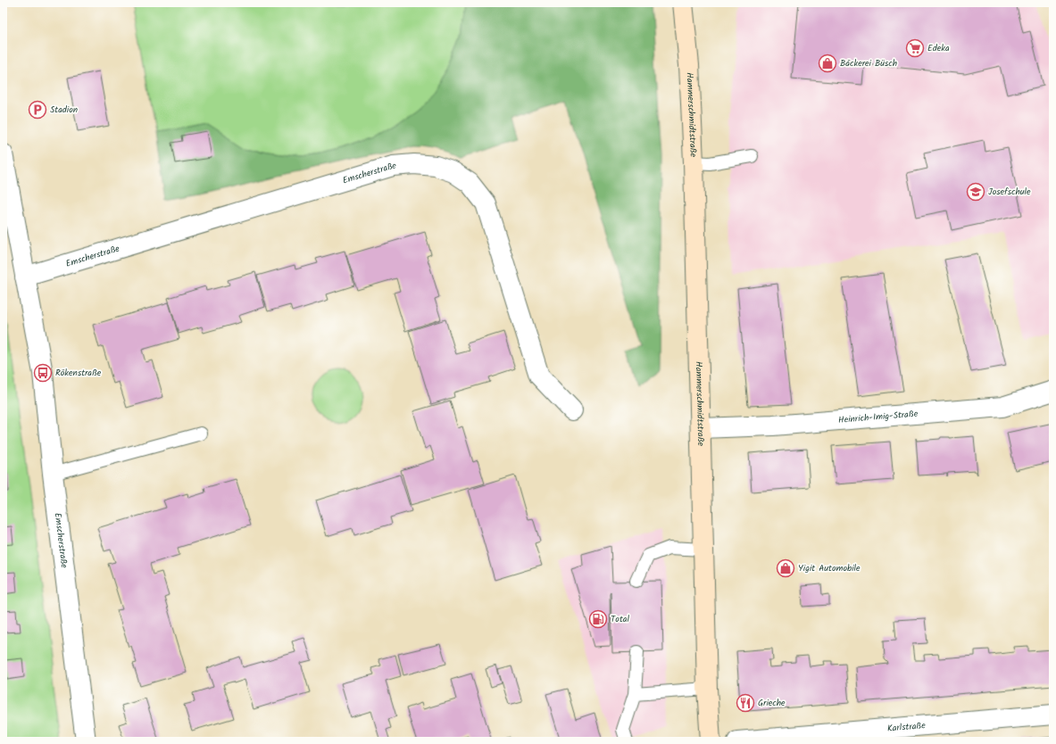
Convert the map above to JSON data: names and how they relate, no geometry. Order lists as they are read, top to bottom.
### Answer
{
  "streets": {
    "main road": ["Hammerschmidtstraße"],
    "street": ["Emscherstraße", "Heinrich-Imig-Straße", "Karlstraße"]
  },
  "crossings": [
    ["Hammerschmidtstraße", "Heinrich-Imig-Straße"]
  ],
  "places": {
    "supermarket": ["Edeka"],
    "shop": ["Bäckerei Büsch", "Yigit Automobile"],
    "parking": ["Stadion"],
    "school or university": ["Josefschule"],
    "bus stop": ["Rökenstraße"],
    "fuel station": ["Total"],
    "restaurant": ["Grieche"]
  }
}
